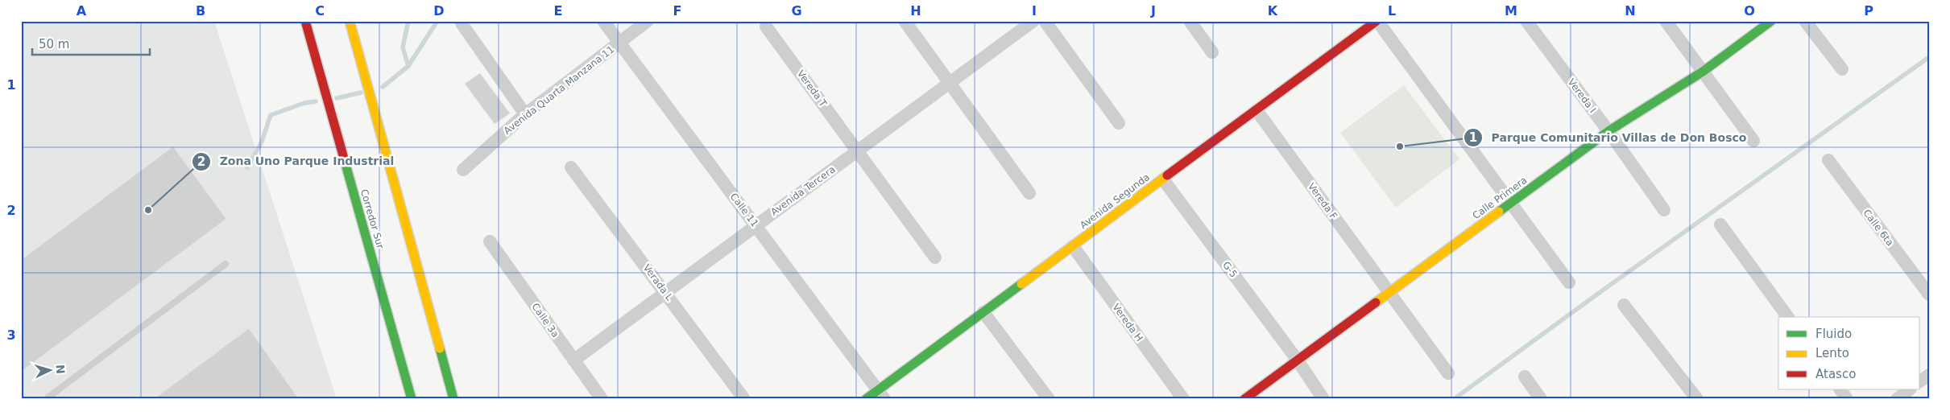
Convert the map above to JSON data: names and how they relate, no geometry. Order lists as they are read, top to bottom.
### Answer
{
  "streets": {
    "main road": ["Calle Primera", "Avenida Segunda", "Corredor Sur"],
    "street": [
      "Vereda T",
      "Avenida Quarta Manzana 11",
      "Vereda I",
      "Avenida Tercera",
      "Vereda F",
      "Calle 11",
      "Calle 6ta",
      "G-5",
      "Verada L",
      "Calle 3a",
      "Vereda H"
    ]
  },
  "crossings": [
    ["Vereda T", "Avenida Tercera"],
    ["Avenida Quarta Manzana 11", "Calle 11"],
    ["Vereda I", "Calle Primera"],
    ["Avenida Tercera", "Calle 11"],
    ["Avenida Tercera", "Verada L"],
    ["Avenida Tercera", "Calle 3a"],
    ["Calle Primera", "Vereda F"],
    ["Calle Primera", "G-5"],
    ["Avenida Segunda", "Vereda F"],
    ["Avenida Segunda", "Calle 11"],
    ["Avenida Segunda", "G-5"],
    ["Avenida Segunda", "Vereda H"]
  ],
  "places": ["Parque Comunitario Villas de Don Bosco", "Zona Uno Parque Industrial"],
  "legend": ["Fluido", "Lento", "Atasco"],
  "scale_bar": "50 m",
  "north": "right",
  "grid": {
    "columns": [
      "A",
      "B",
      "C",
      "D",
      "E",
      "F",
      "G",
      "H",
      "I",
      "J",
      "K",
      "L",
      "M",
      "N",
      "O",
      "P"
    ],
    "rows": ["1", "2", "3"]
  }
}
